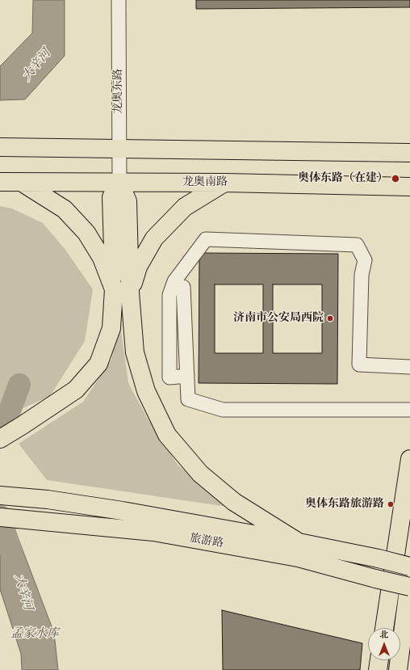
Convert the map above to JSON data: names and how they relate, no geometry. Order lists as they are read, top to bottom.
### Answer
{
  "streets": {
    "main road": ["龙奥南路", "旅游路"],
    "street": ["龙奥东路"]
  },
  "crossings": [
    ["龙奥东路", "龙奥南路"]
  ],
  "water": ["大辛河", "孟家水库"],
  "places": ["奥体东路（在建）", "济南市公安局西院", "奥体东路旅游路"],
  "north": "top"
}
